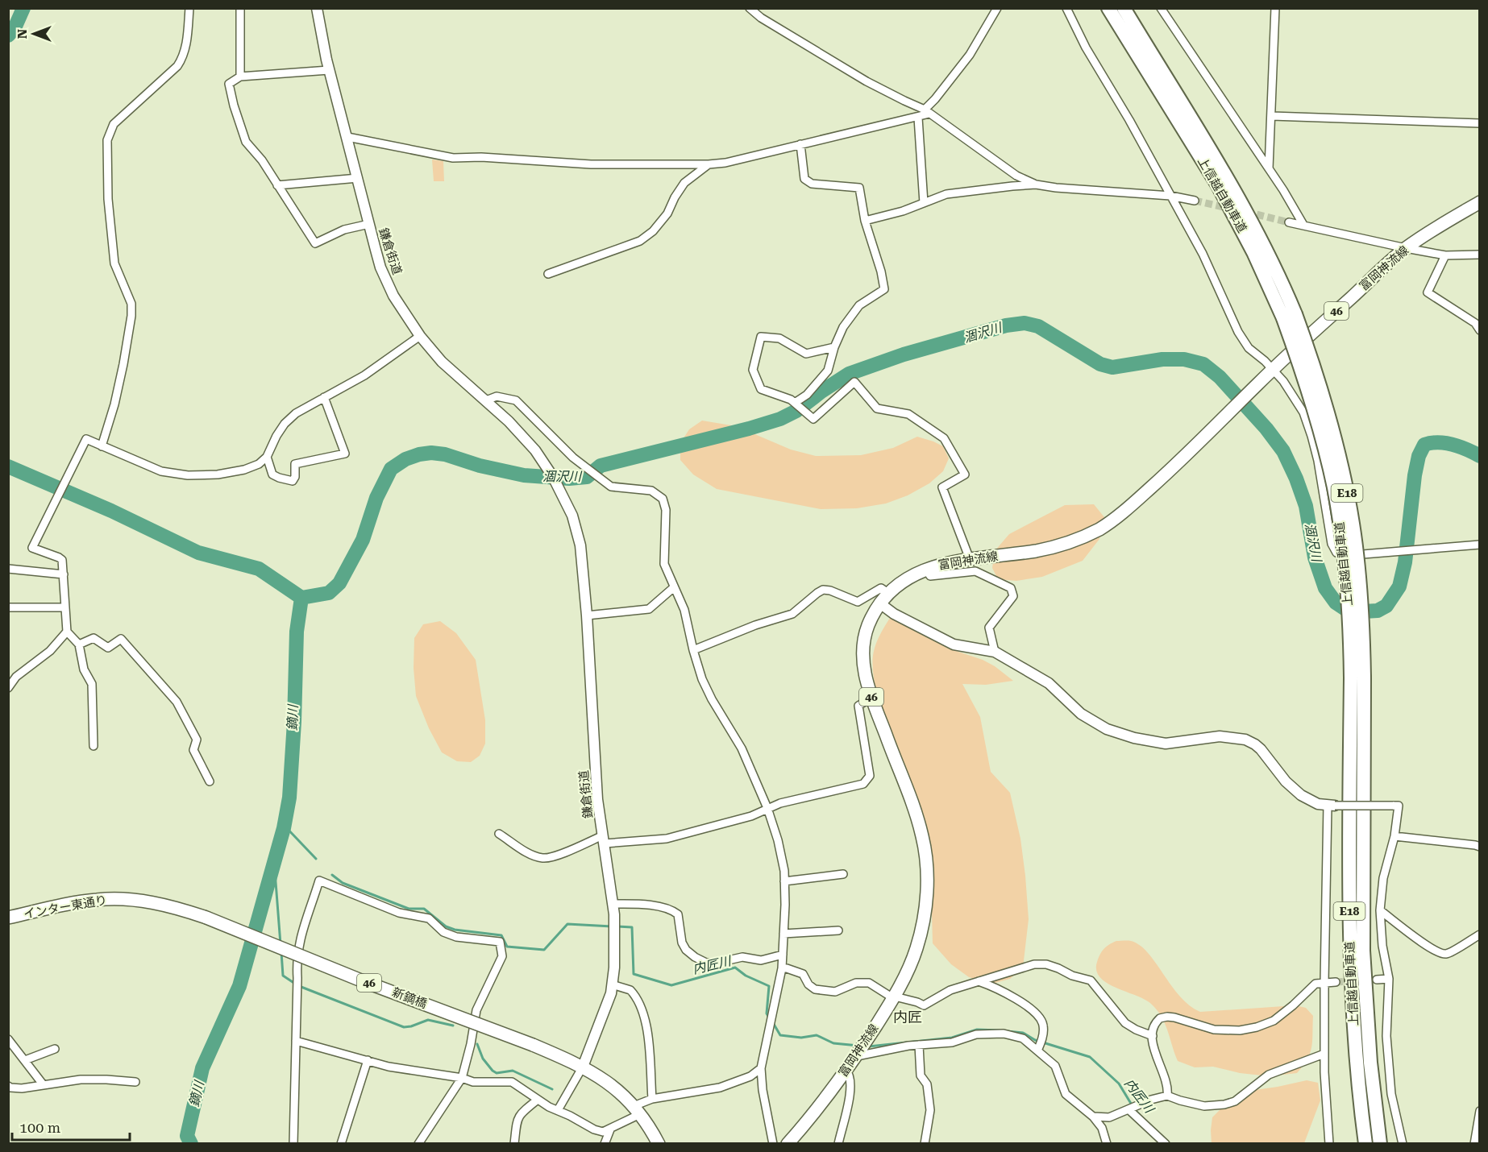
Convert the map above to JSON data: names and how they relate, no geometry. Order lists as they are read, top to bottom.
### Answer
{
  "streets": {
    "highway": ["上信越自動車道", "E18"],
    "main road": [
      "富岡神流線",
      "46",
      "インター東通り",
      "新鏑橋"
    ],
    "street": ["鎌倉街道"]
  },
  "crossings": [
    ["鎌倉街道", "46"],
    ["鎌倉街道", "新鏑橋"],
    ["46", "新鏑橋"],
    ["インター東通り", "新鏑橋"]
  ],
  "districts": ["内匠"],
  "water": ["涸沢川", "鏑川", "内匠川"],
  "scale_bar": "100 m",
  "north": "left"
}
